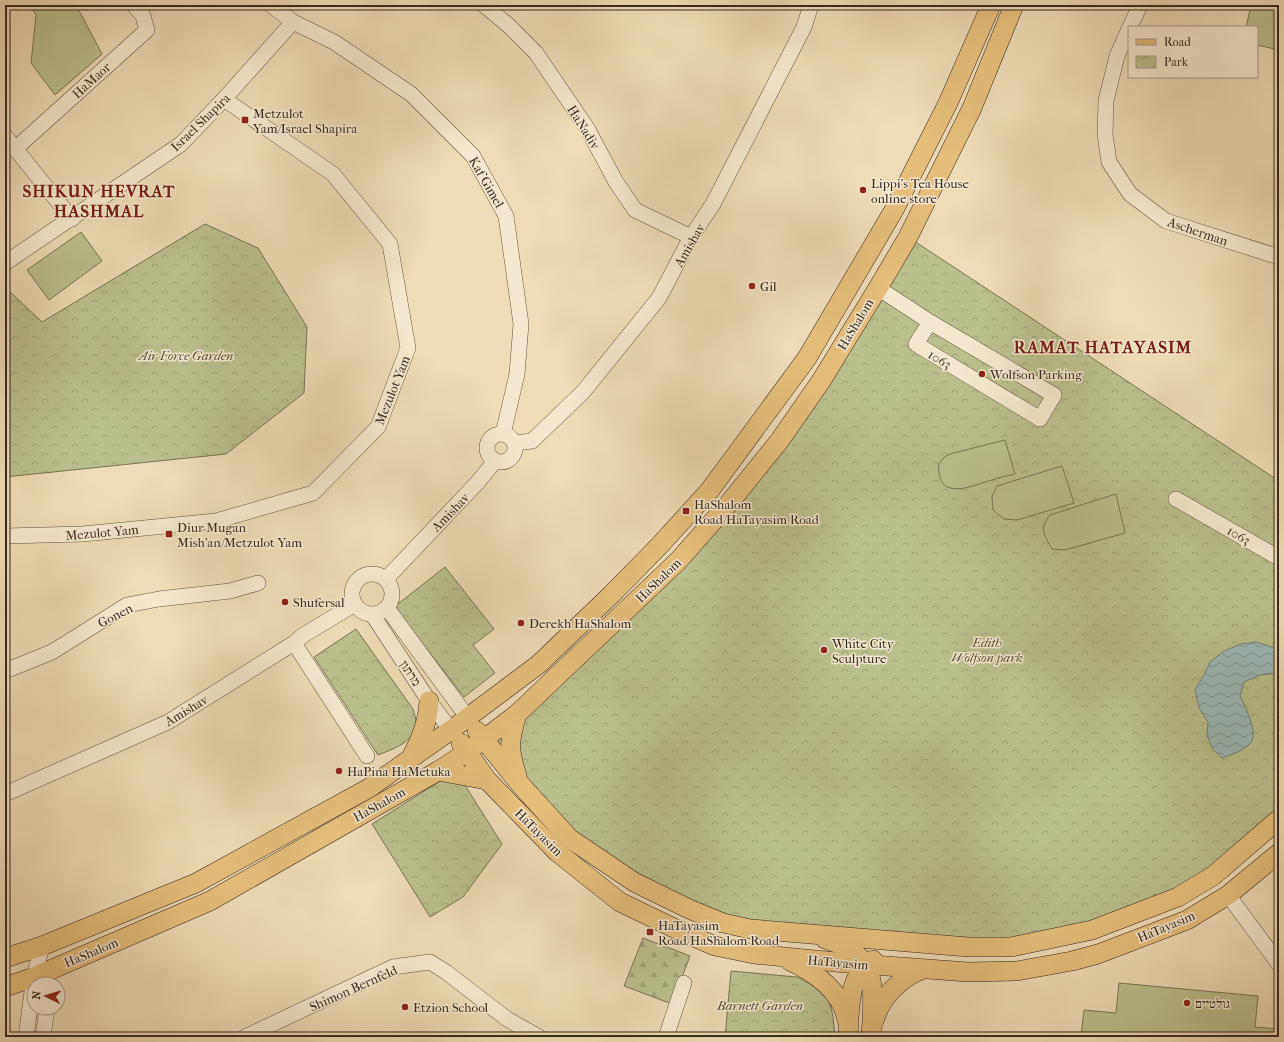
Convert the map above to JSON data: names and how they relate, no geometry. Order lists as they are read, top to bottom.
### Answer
{
  "streets": {
    "main road": ["HaShalom", "HaTayasim"],
    "street": [
      "HaMaor",
      "Israel Shapira",
      "HaNadiv",
      "Kaf Gimel",
      "Ascherman",
      "Amishav",
      "1063",
      "Mezulot Yam",
      "Gonen",
      "מרתון",
      "Shimon Bernfeld"
    ]
  },
  "crossings": [
    ["Israel Shapira", "Kaf Gimel"],
    ["Israel Shapira", "Mezulot Yam"],
    ["HaNadiv", "Amishav"],
    ["Kaf Gimel", "Amishav"],
    ["Amishav", "מרתון"],
    ["HaShalom", "מרתון"],
    ["HaShalom", "HaTayasim"],
    ["מרתון", "HaTayasim"]
  ],
  "districts": ["SHIKUN HEVRAT HASHMAL", "RAMAT HATAYASIM"],
  "parks": ["Air Force Garden", "Edith Wolfson park", "Barnett Garden"],
  "places": {
    "transit": [
      "Metzulot Yam/Israel Shapira",
      "HaShalom Road/HaTayasim Road",
      "Diur Mugan Mish'an/Metzulot Yam",
      "HaTayasim Road/HaShalom Road"
    ],
    "other": [
      "Lippi’s Tea House online store",
      "Gil",
      "Wolfson Parking",
      "Shufersal",
      "Derekh HaShalom",
      "White City Sculpture",
      "HaPina HaMetuka",
      "גולטיים",
      "Etzion School"
    ]
  },
  "legend": ["Road", "Park"],
  "north": "left"
}
